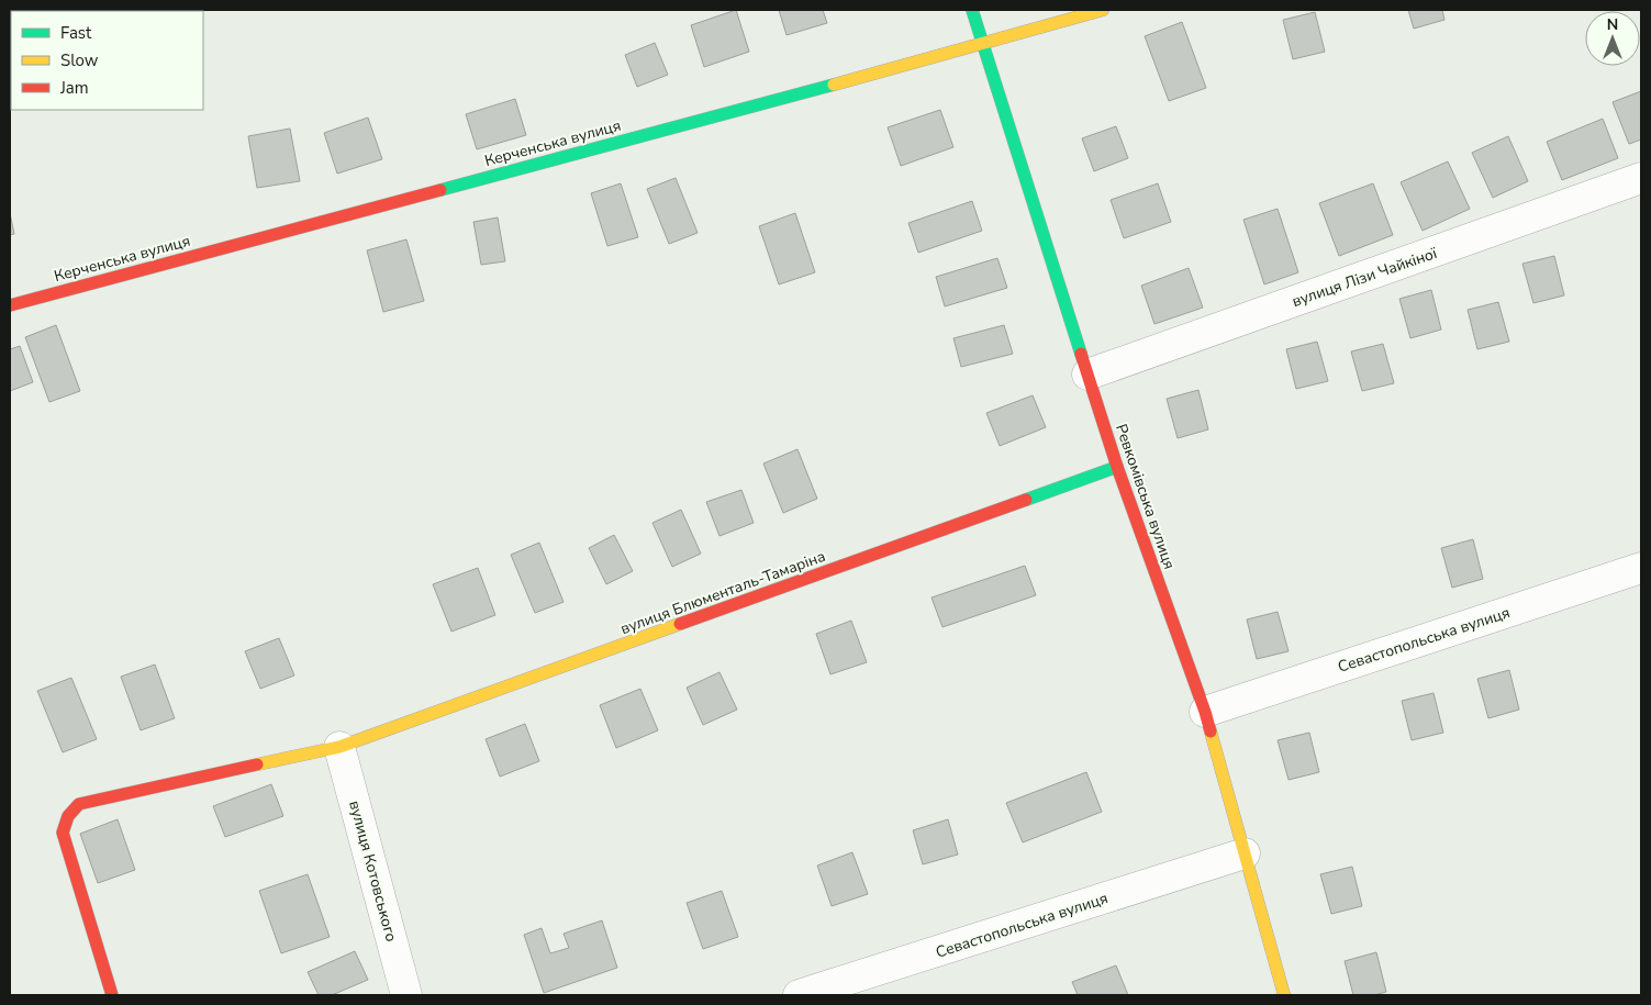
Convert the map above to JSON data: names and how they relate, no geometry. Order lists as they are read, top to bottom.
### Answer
{
  "streets": {
    "street": [
      "Керченська вулиця",
      "вулиця Лізи Чайкіної",
      "Ревкомівська вулиця",
      "вулиця Блюменталь-Тамаріна",
      "Севастопольська вулиця",
      "вулиця Котовського"
    ]
  },
  "crossings": [
    ["Керченська вулиця", "Ревкомівська вулиця"],
    ["вулиця Лізи Чайкіної", "Ревкомівська вулиця"],
    ["Ревкомівська вулиця", "вулиця Блюменталь-Тамаріна"],
    ["Ревкомівська вулиця", "Севастопольська вулиця"],
    ["вулиця Блюменталь-Тамаріна", "вулиця Котовського"]
  ],
  "legend": ["Fast", "Slow", "Jam"],
  "north": "top"
}
